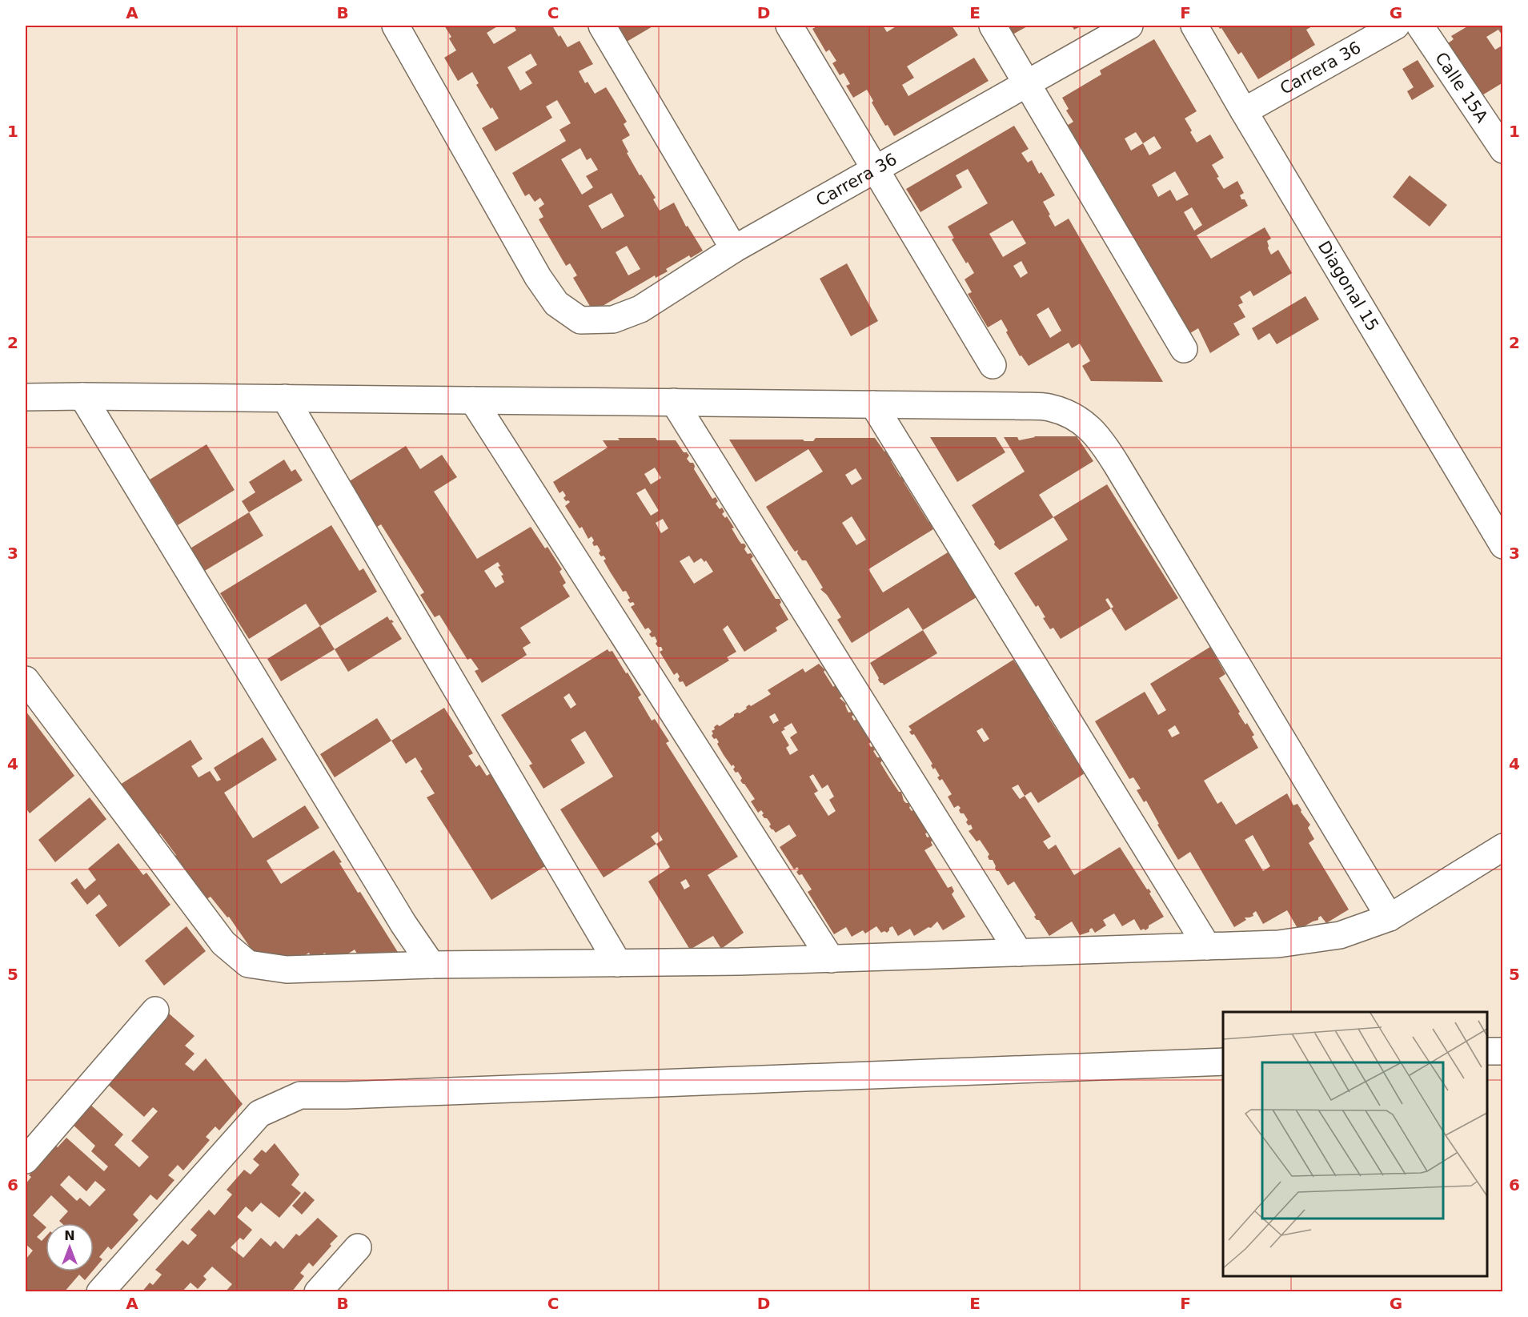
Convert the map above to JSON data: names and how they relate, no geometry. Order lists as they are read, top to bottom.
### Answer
{
  "streets": {
    "street": ["Carrera 36", "Calle 15A", "Diagonal 15"]
  },
  "crossings": [
    ["Carrera 36", "Diagonal 15"]
  ],
  "north": "top",
  "grid": {
    "columns": [
      "A",
      "B",
      "C",
      "D",
      "E",
      "F",
      "G"
    ],
    "rows": [
      "1",
      "2",
      "3",
      "4",
      "5",
      "6"
    ]
  }
}
